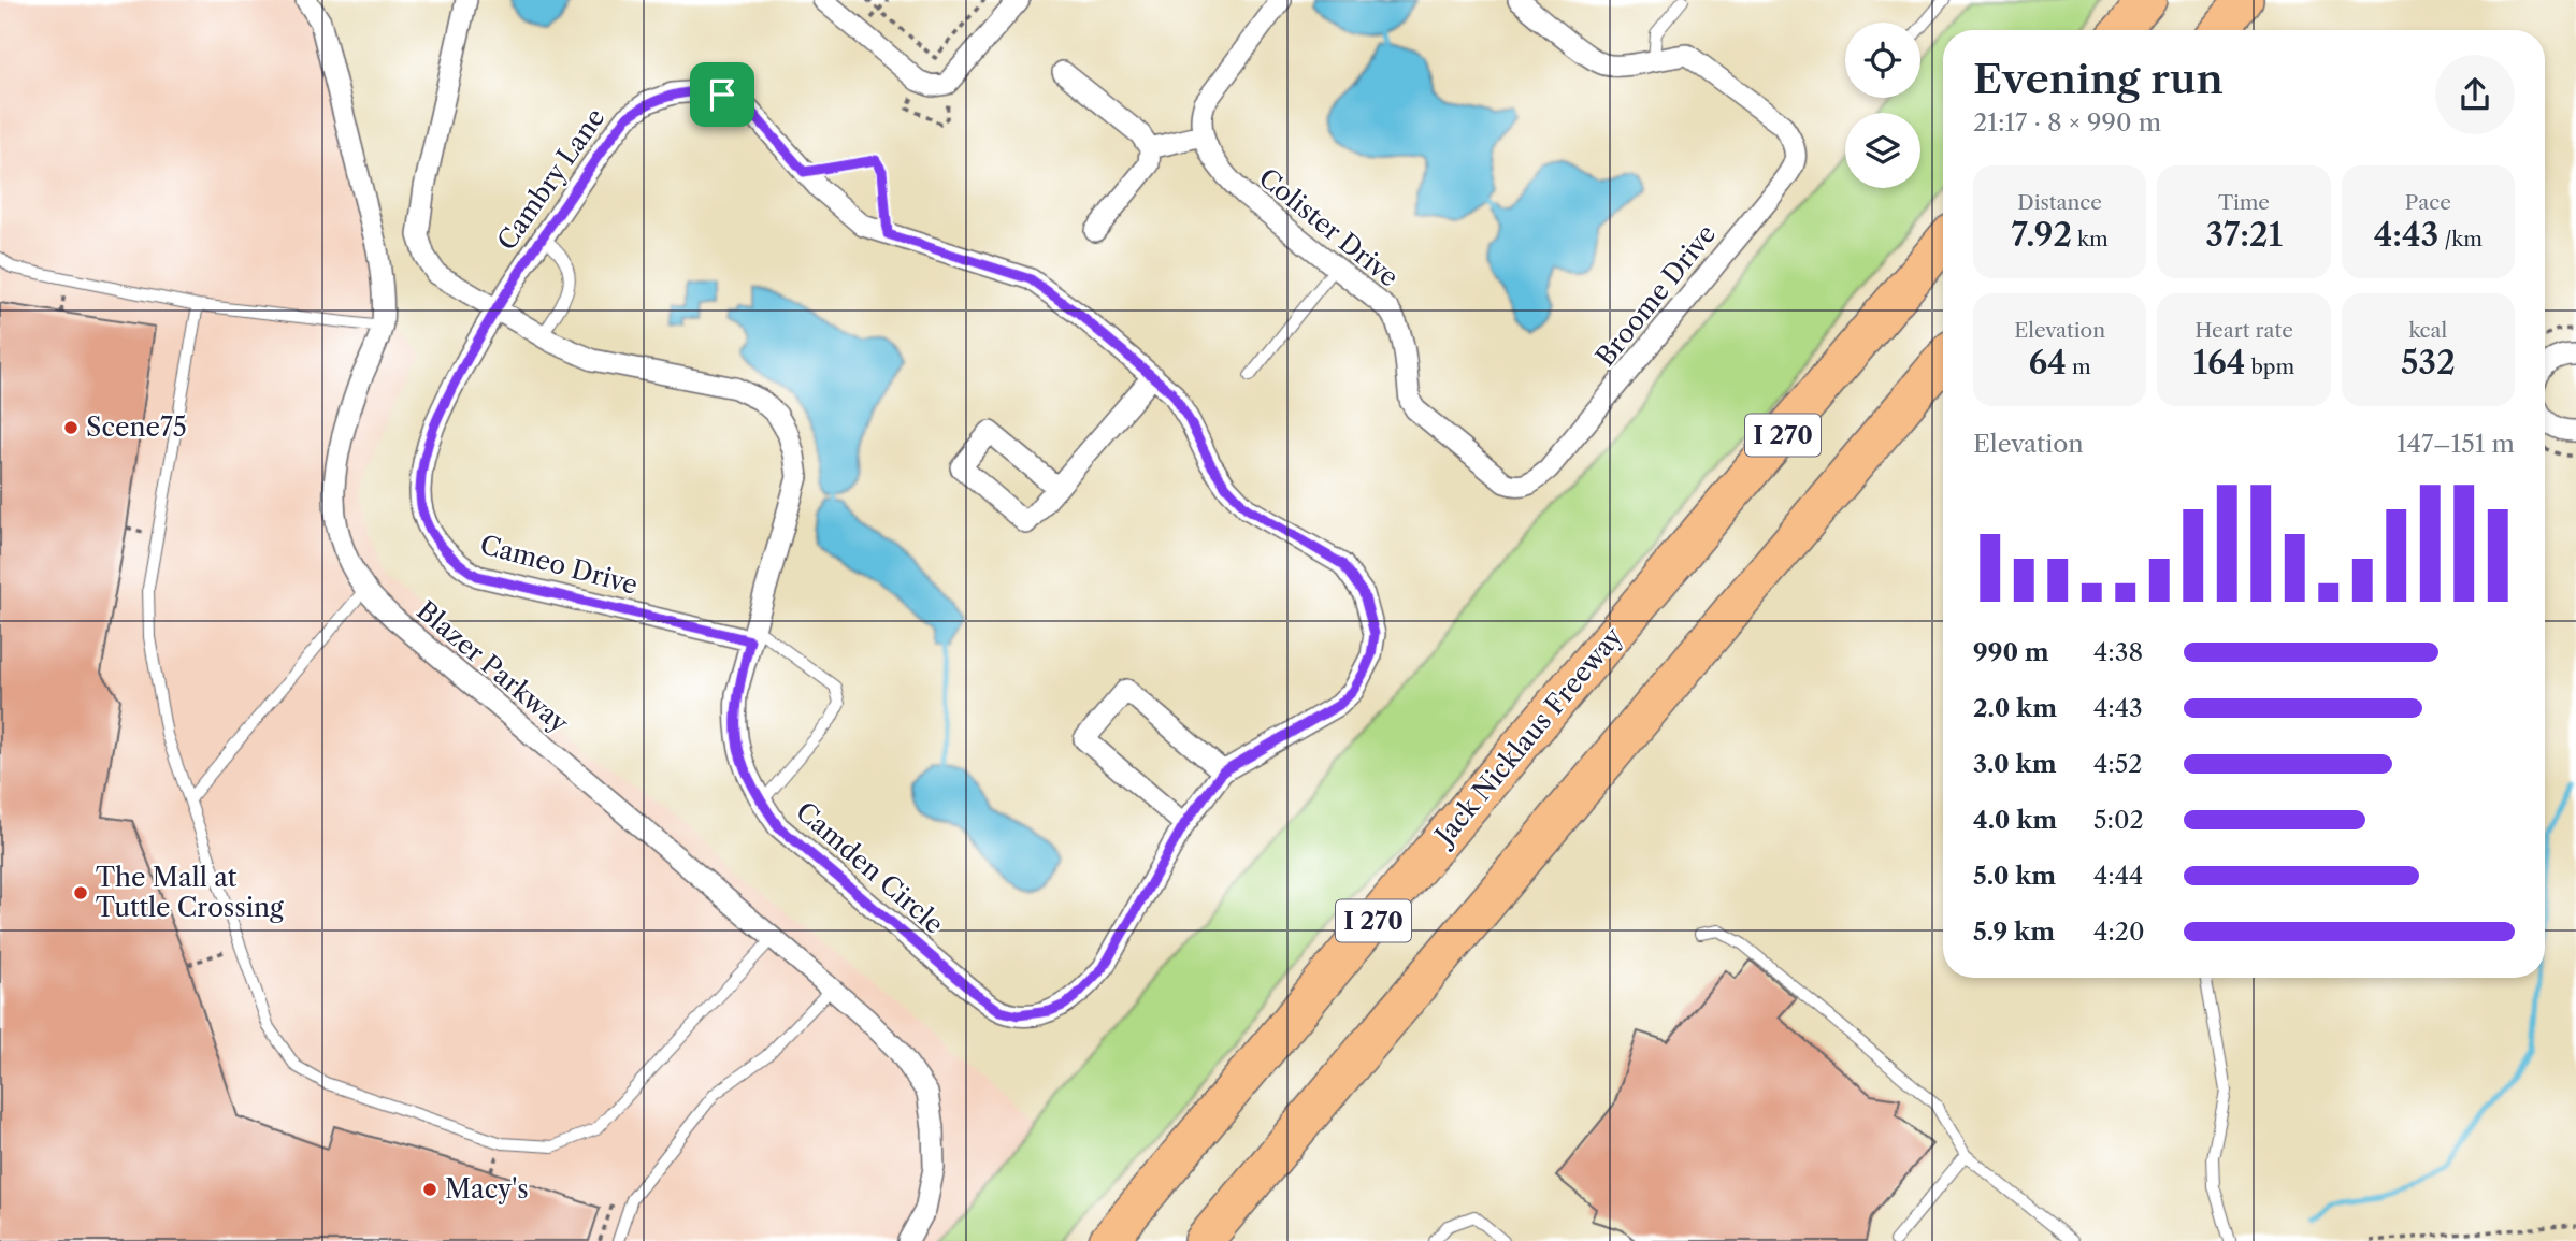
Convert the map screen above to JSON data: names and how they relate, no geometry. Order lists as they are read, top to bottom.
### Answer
{
  "streets": {
    "highway": ["I 270", "Jack Nicklaus Freeway"],
    "street": [
      "Cambry Lane",
      "Colister Drive",
      "Broome Drive",
      "Cameo Drive",
      "Blazer Parkway",
      "Camden Circle"
    ]
  },
  "crossings": [
    ["Cambry Lane", "Cameo Drive"],
    ["Cambry Lane", "Camden Circle"],
    ["Colister Drive", "Broome Drive"],
    ["Cameo Drive", "Camden Circle"]
  ],
  "places": ["Scene75", "The Mall at Tuttle Crossing", "Macy's"],
  "page": {
    "heading": ["Evening run", "21:17 · 8 × 990 m"],
    "stats": [
      ["Distance", "7.92 km"],
      ["Time", "37:21"],
      ["Pace", "4:43 /km"],
      ["Elevation", "64 m"],
      ["Heart rate", "164 bpm"],
      ["kcal", "532"]
    ],
    "chart": ["Elevation", "147–151 m"],
    "list": [
      {
        "name": "990 m",
        "note": "4:38"
      },
      {
        "name": "2.0 km",
        "note": "4:43"
      },
      {
        "name": "3.0 km",
        "note": "4:52"
      },
      {
        "name": "4.0 km",
        "note": "5:02"
      },
      {
        "name": "5.0 km",
        "note": "4:44"
      },
      {
        "name": "5.9 km",
        "note": "4:20"
      }
    ]
  }
}
